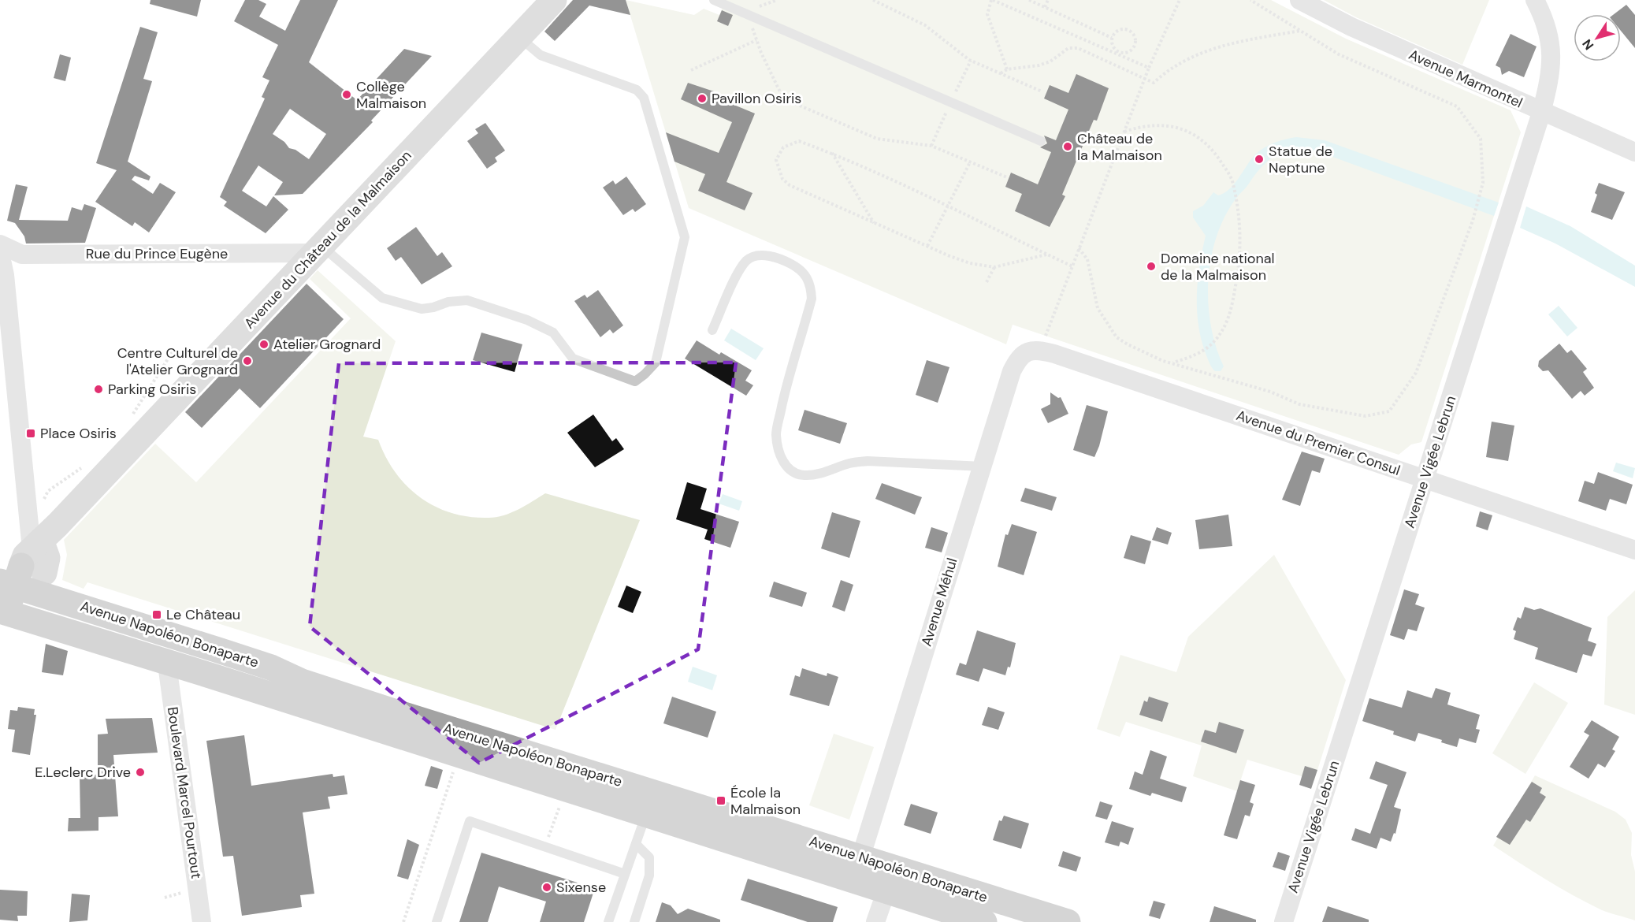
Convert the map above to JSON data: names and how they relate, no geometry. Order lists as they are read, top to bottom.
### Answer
{
  "streets": {
    "main road": ["Avenue Napoléon Bonaparte"],
    "street": [
      "Avenue Marmontel",
      "Avenue du Château de la Malmaison",
      "Rue du Prince Eugène",
      "Avenue du Premier Consul",
      "Avenue Vigée Lebrun",
      "Avenue Méhul",
      "Boulevard Marcel Pourtout"
    ]
  },
  "crossings": [
    ["Avenue Marmontel", "Avenue Vigée Lebrun"],
    ["Avenue du Château de la Malmaison", "Rue du Prince Eugène"],
    ["Avenue du Château de la Malmaison", "Avenue Napoléon Bonaparte"],
    ["Avenue du Premier Consul", "Avenue Vigée Lebrun"],
    ["Avenue du Premier Consul", "Avenue Méhul"],
    ["Avenue Méhul", "Avenue Napoléon Bonaparte"],
    ["Avenue Napoléon Bonaparte", "Boulevard Marcel Pourtout"]
  ],
  "places": {
    "other": [
      "Collège Malmaison",
      "Pavillon Osiris",
      "Château de la Malmaison",
      "Statue de Neptune",
      "Domaine national de la Malmaison",
      "Atelier Grognard",
      "Centre Culturel de l'Atelier Grognard",
      "Parking Osiris",
      "E.Leclerc Drive",
      "Sixense"
    ],
    "transit": ["Place Osiris", "Le Château", "École la Malmaison"]
  },
  "north": "bottom left"
}
